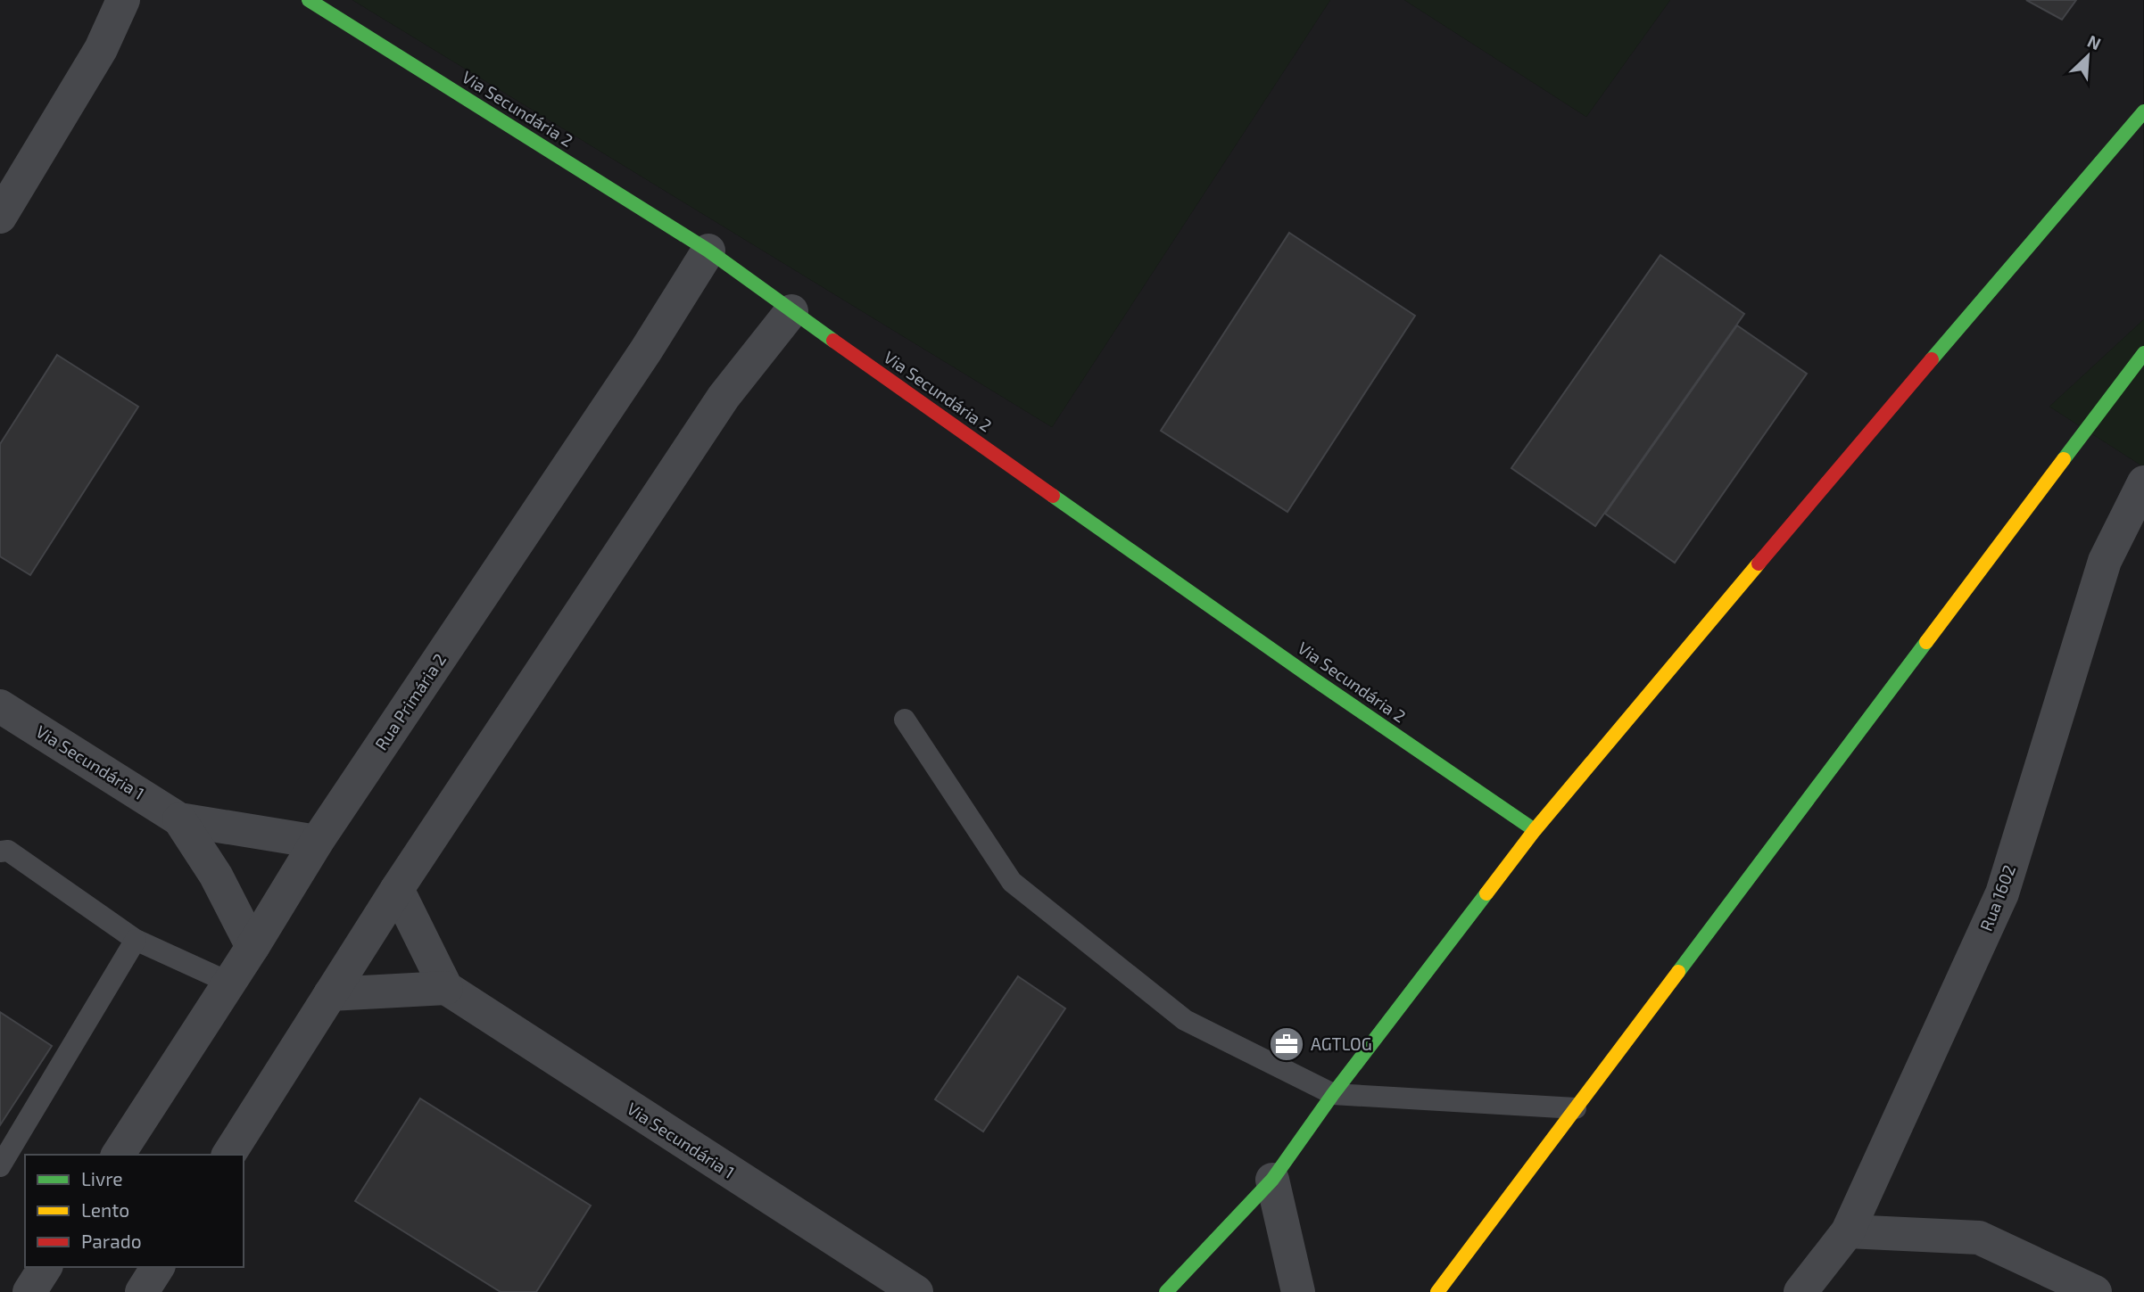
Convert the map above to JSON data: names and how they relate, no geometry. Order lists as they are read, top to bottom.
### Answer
{
  "streets": {
    "main road": ["Via Secundária 2"],
    "street": ["Rua Primária 2", "Via Secundária 1", "Rua 1602"]
  },
  "crossings": [
    ["Via Secundária 2", "Rua Primária 2"]
  ],
  "places": {
    "office": ["AGTLOG"]
  },
  "legend": ["Livre", "Lento", "Parado"],
  "north": "top right"
}
